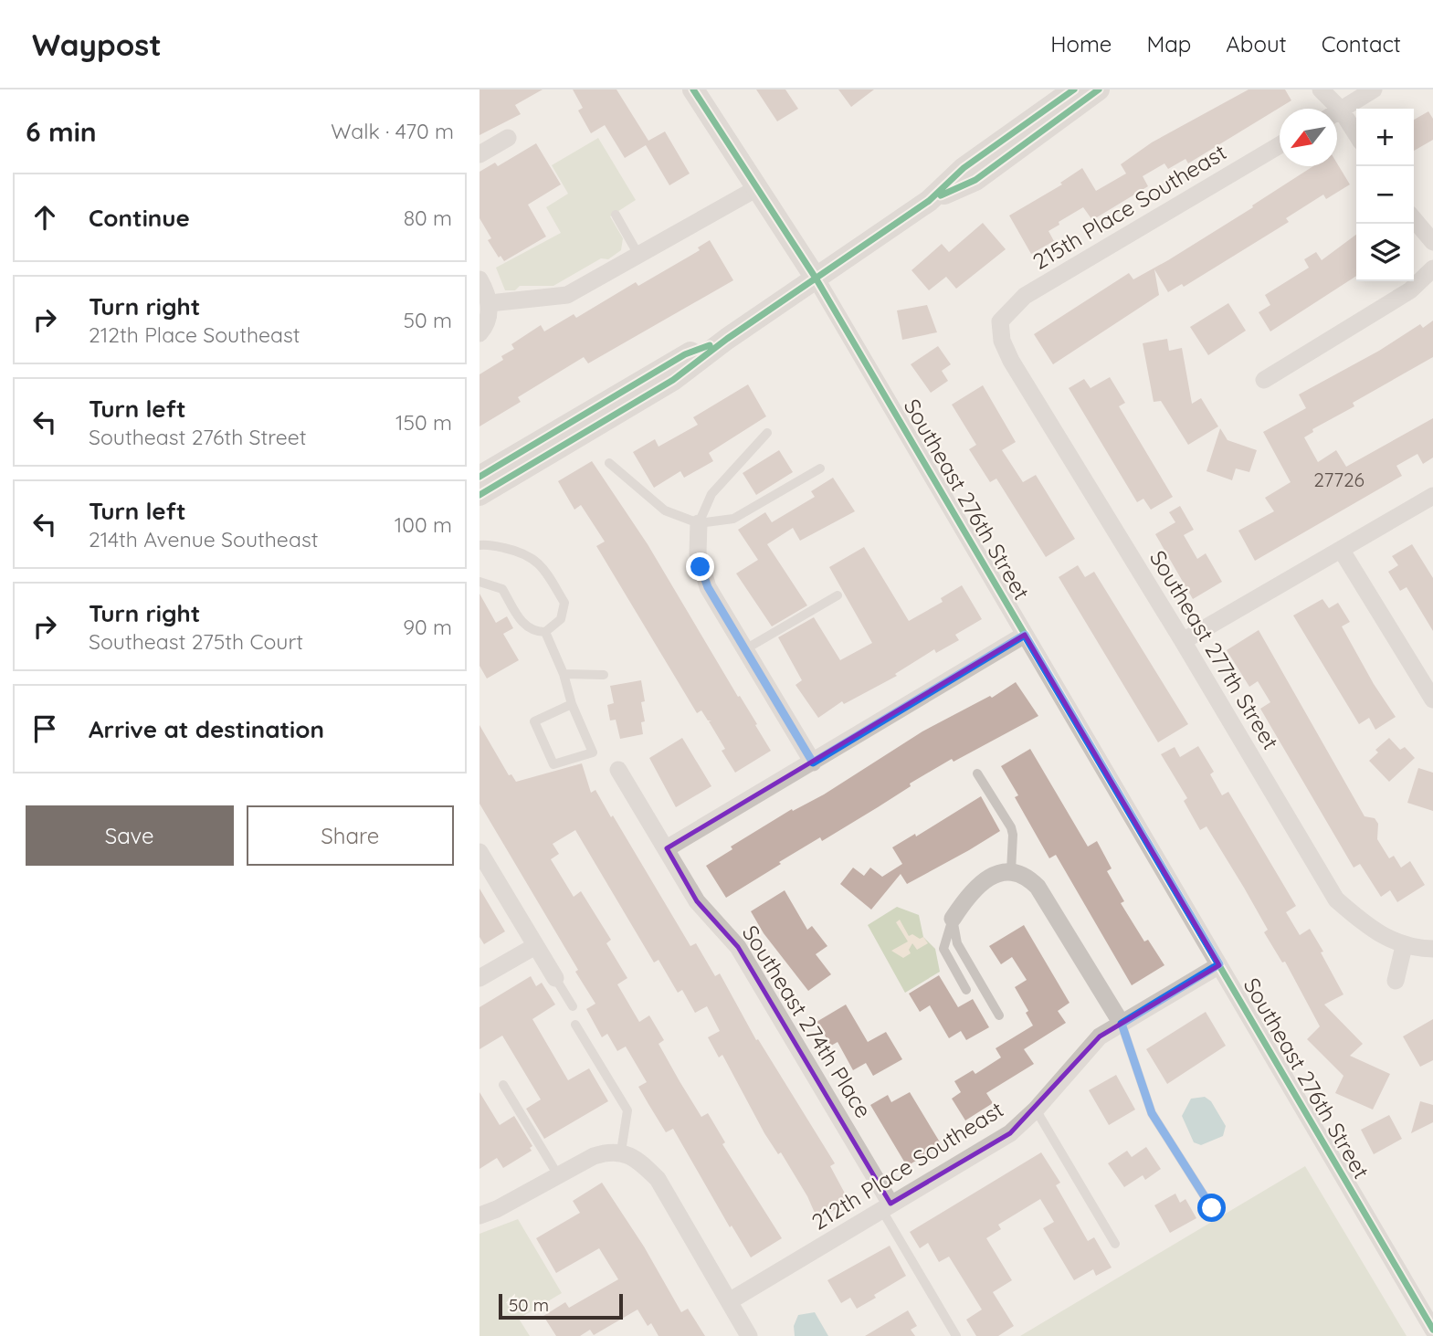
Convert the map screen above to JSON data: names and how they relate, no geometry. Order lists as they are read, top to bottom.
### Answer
{
  "streets": {
    "street": [
      "215th Place Southeast",
      "Southeast 276th Street",
      "Southeast 277th Street",
      "Southeast 274th Place",
      "212th Place Southeast"
    ]
  },
  "crossings": [
    ["215th Place Southeast", "Southeast 277th Street"],
    ["Southeast 276th Street", "212th Place Southeast"],
    ["Southeast 274th Place", "212th Place Southeast"]
  ],
  "house_numbers": ["27726"],
  "scale_bar": "50 m",
  "north": "bottom left",
  "page": {
    "header": "Waypost",
    "nav": [
      "Home",
      "Map",
      "About",
      "Contact"
    ],
    "heading": ["6 min", "Walk · 470 m"],
    "map_buttons": ["+", "−"],
    "list": [
      ["Continue", "80 m"],
      ["Turn right", "212th Place Southeast", "50 m"],
      ["Turn left", "Southeast 276th Street", "150 m"],
      ["Turn left", "214th Avenue Southeast", "100 m"],
      ["Turn right", "Southeast 275th Court", "90 m"],
      "Arrive at destination"
    ],
    "buttons": ["Save", "Share"],
    "scale": "50 m"
  }
}
